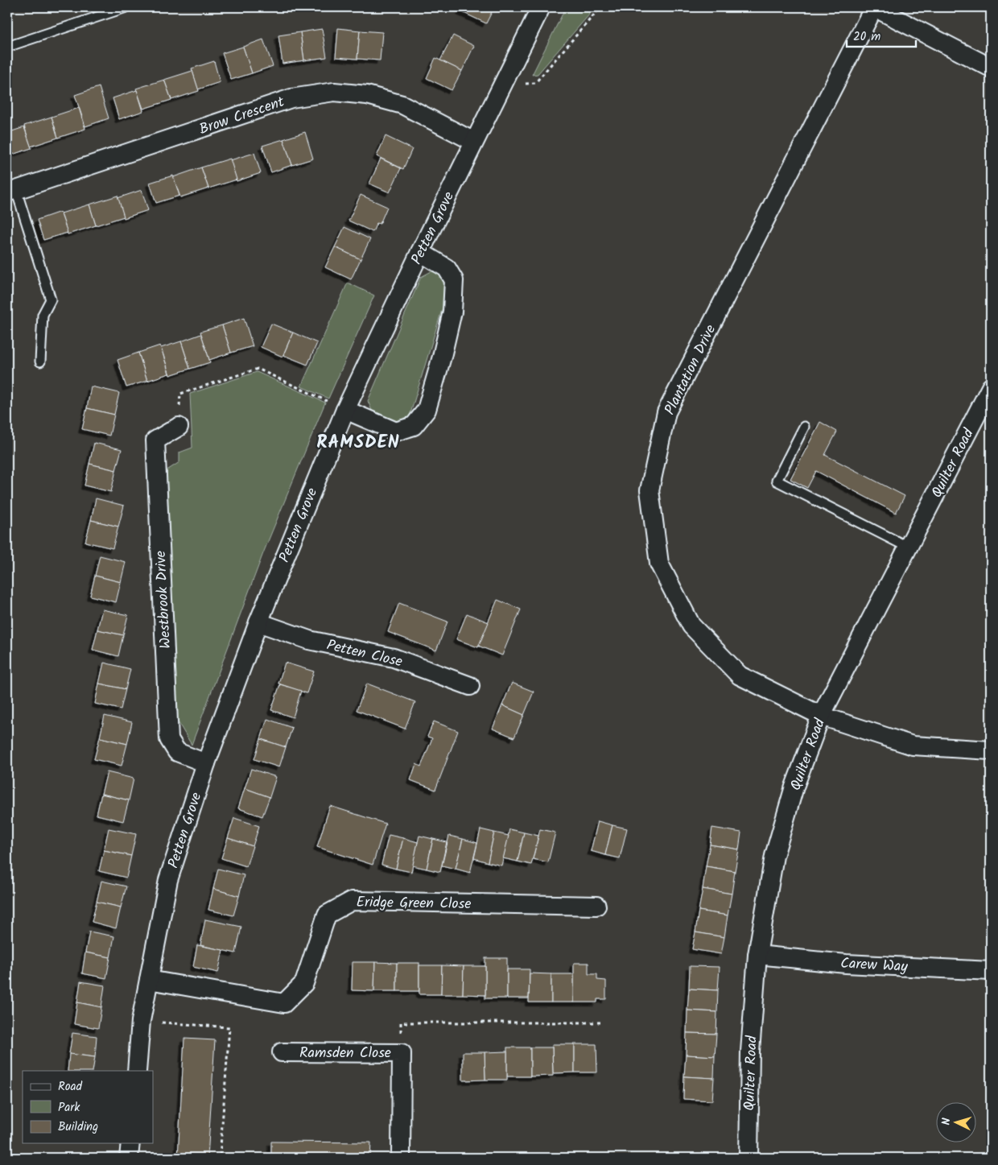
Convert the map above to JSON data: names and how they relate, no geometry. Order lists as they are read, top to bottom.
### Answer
{
  "streets": {
    "street": [
      "Brow Crescent",
      "Petten Grove",
      "Plantation Drive",
      "Quilter Road",
      "Westbrook Drive",
      "Petten Close",
      "Eridge Green Close",
      "Carew Way",
      "Ramsden Close"
    ]
  },
  "crossings": [
    ["Brow Crescent", "Petten Grove"],
    ["Petten Grove", "Westbrook Drive"],
    ["Petten Grove", "Petten Close"],
    ["Petten Grove", "Eridge Green Close"],
    ["Plantation Drive", "Quilter Road"],
    ["Quilter Road", "Carew Way"]
  ],
  "districts": ["RAMSDEN"],
  "legend": ["Road", "Park", "Building"],
  "scale_bar": "20 m",
  "north": "left"
}
